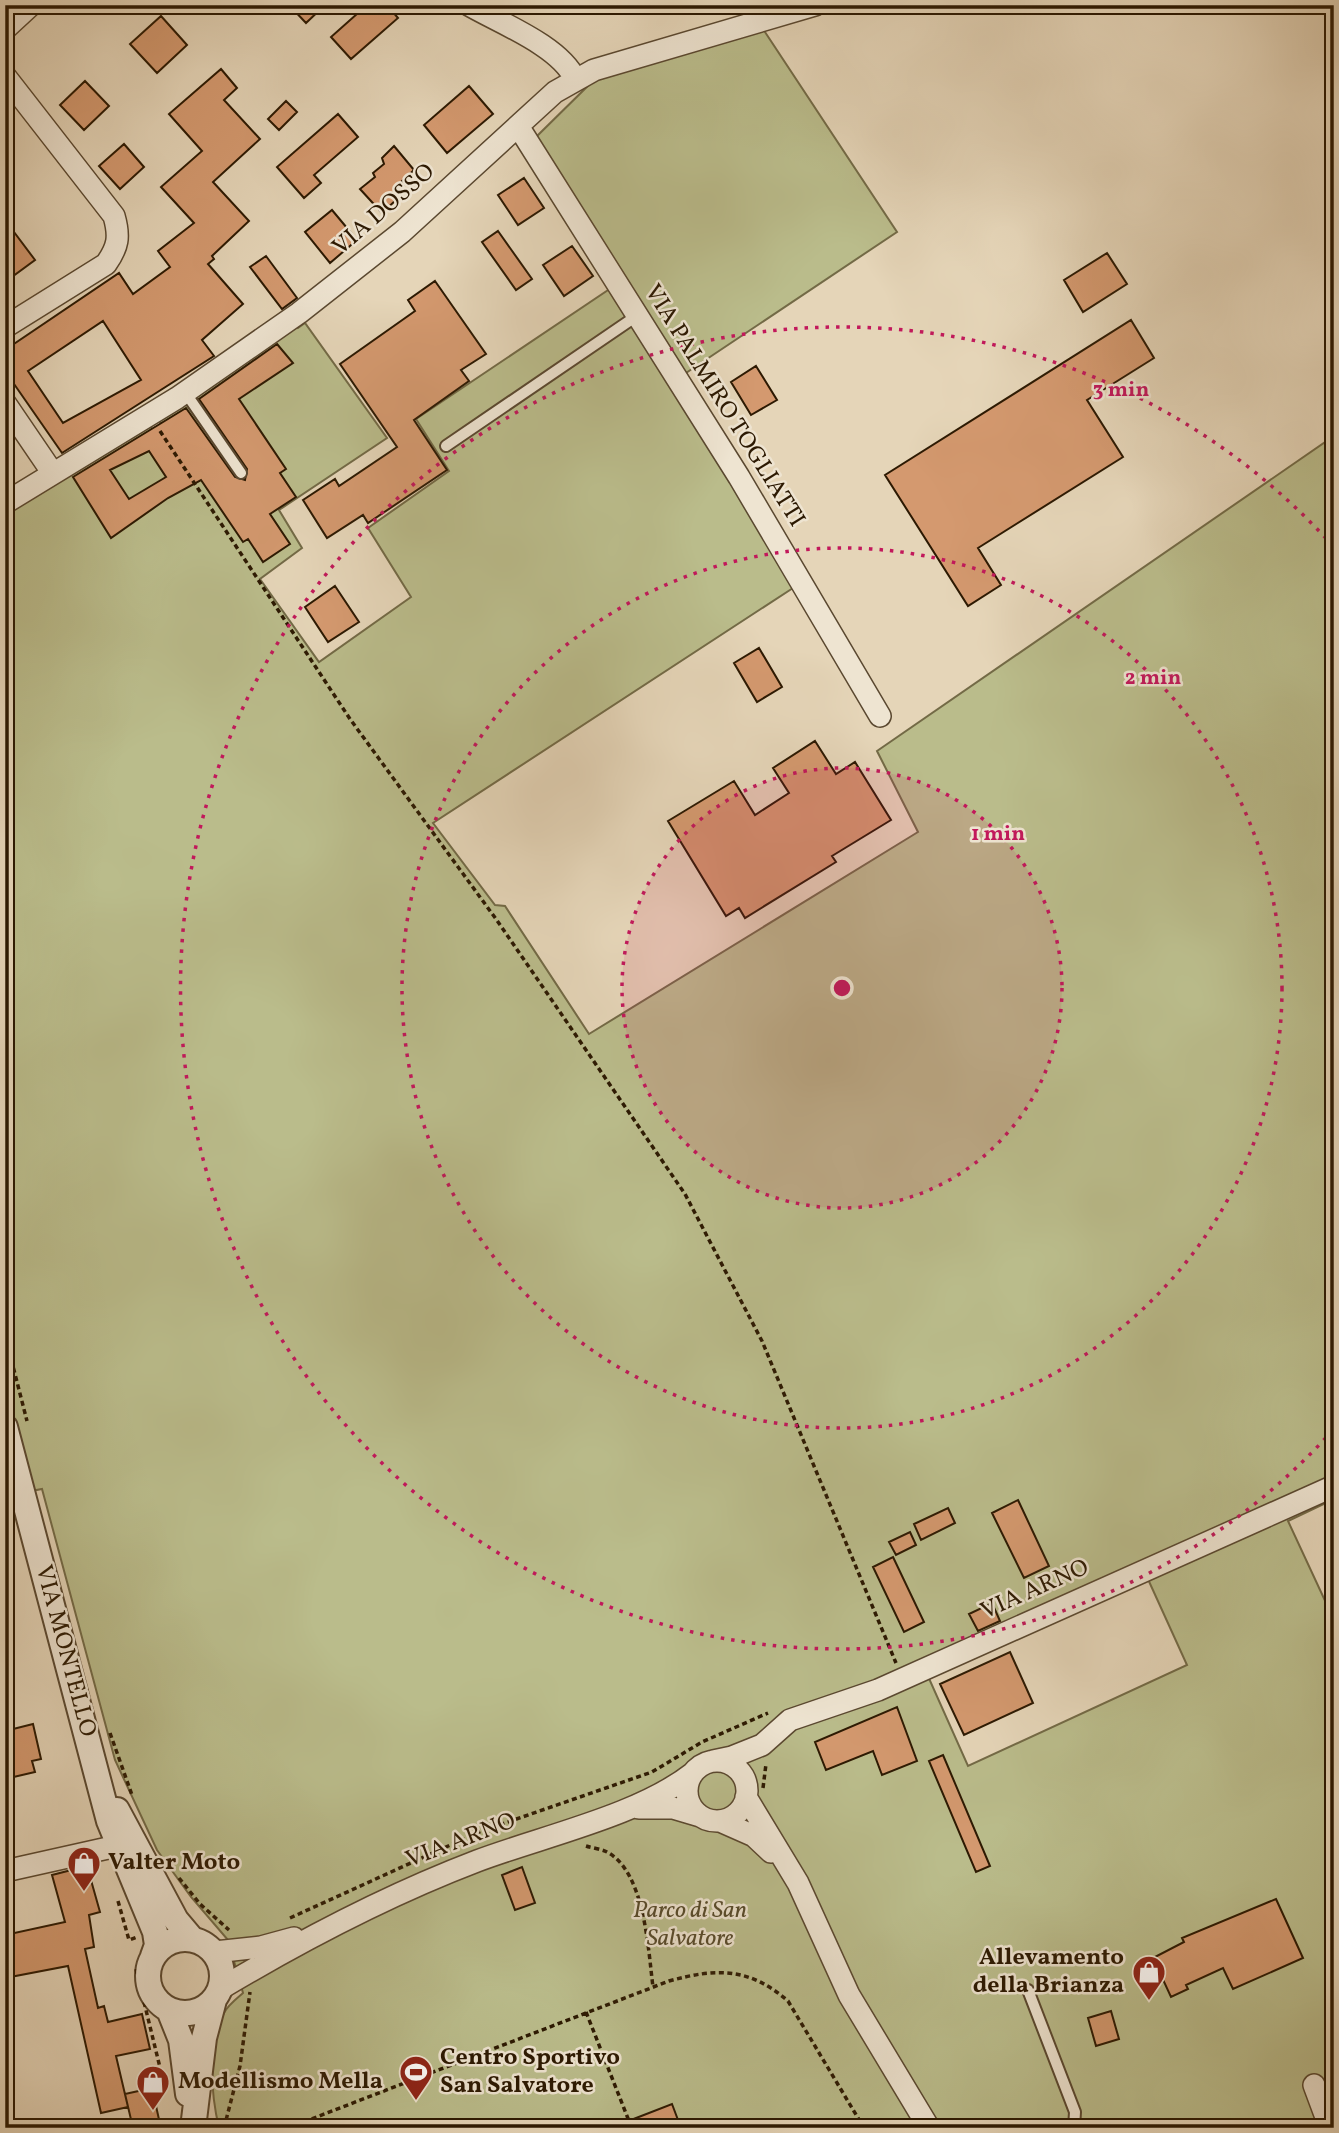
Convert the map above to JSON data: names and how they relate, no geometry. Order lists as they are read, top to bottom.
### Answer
{
  "streets": {
    "street": [
      "VIA DOSSO",
      "VIA PALMIRO TOGLIATTI",
      "VIA ARNO",
      "VIA MONTELLO"
    ]
  },
  "crossings": [
    ["VIA DOSSO", "VIA PALMIRO TOGLIATTI"],
    ["VIA ARNO", "VIA MONTELLO"]
  ],
  "parks": ["Parco di San Salvatore"],
  "places": {
    "shop": ["Valter Moto", "Allevamento della Brianza", "Modellismo Mella"],
    "sports": ["Centro Sportivo San Salvatore"]
  },
  "rings": ["3 min", "2 min", "1 min"]
}
